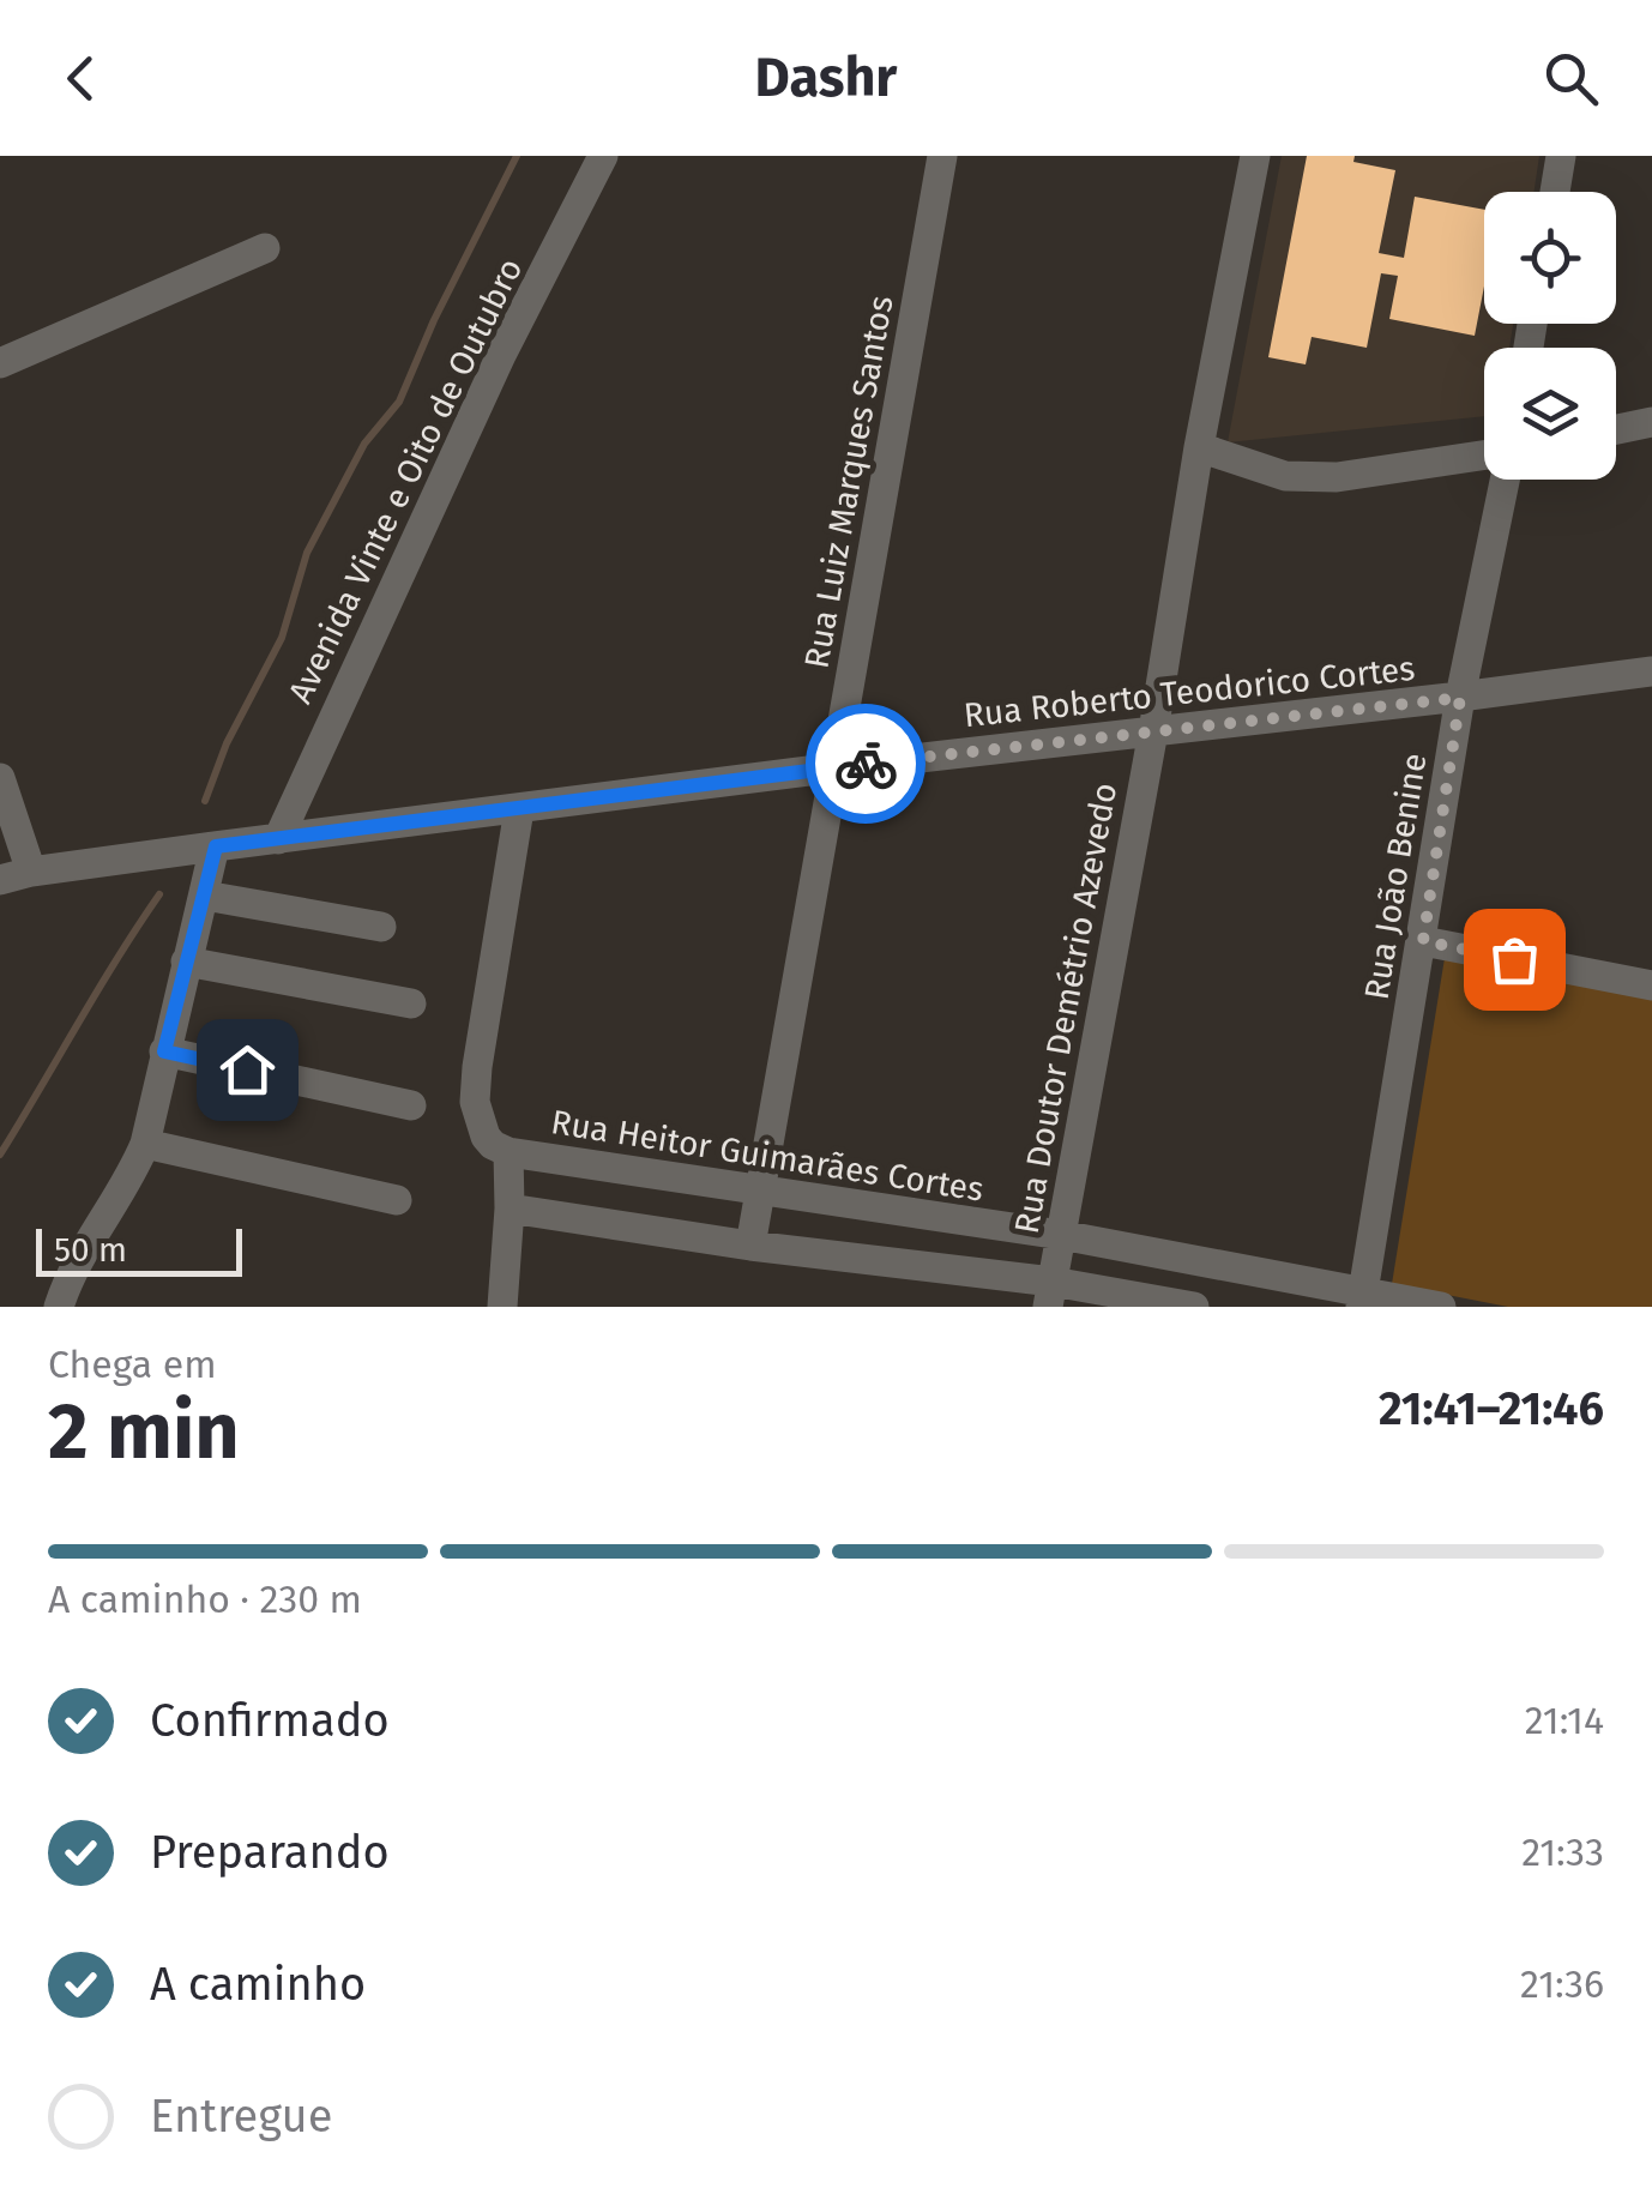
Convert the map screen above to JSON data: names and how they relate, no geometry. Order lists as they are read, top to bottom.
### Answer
{
  "streets": {
    "street": [
      "Avenida Vinte e Oito de Outubro",
      "Rua Luiz Marques Santos",
      "Rua Roberto Teodorico Cortes",
      "Rua João Benine",
      "Rua Doutor Demétrio Azevedo",
      "Rua Heitor Guimarães Cortes"
    ]
  },
  "crossings": [
    ["Avenida Vinte e Oito de Outubro", "Rua Roberto Teodorico Cortes"],
    ["Rua Luiz Marques Santos", "Rua Roberto Teodorico Cortes"],
    ["Rua Luiz Marques Santos", "Rua Heitor Guimarães Cortes"],
    ["Rua Roberto Teodorico Cortes", "Rua João Benine"],
    ["Rua Roberto Teodorico Cortes", "Rua Doutor Demétrio Azevedo"],
    ["Rua João Benine", "Rua Heitor Guimarães Cortes"],
    ["Rua Doutor Demétrio Azevedo", "Rua Heitor Guimarães Cortes"]
  ],
  "scale_bar": "50 m",
  "page": {
    "header": "Dashr",
    "scale": "50 m",
    "heading": ["2 min", "Chega em", "21:41–21:46"],
    "bar": "A caminho · 230 m",
    "list": [
      ["Confirmado", "21:14"],
      ["Preparando", "21:33"],
      ["A caminho", "21:36"],
      "Entregue"
    ]
  }
}
